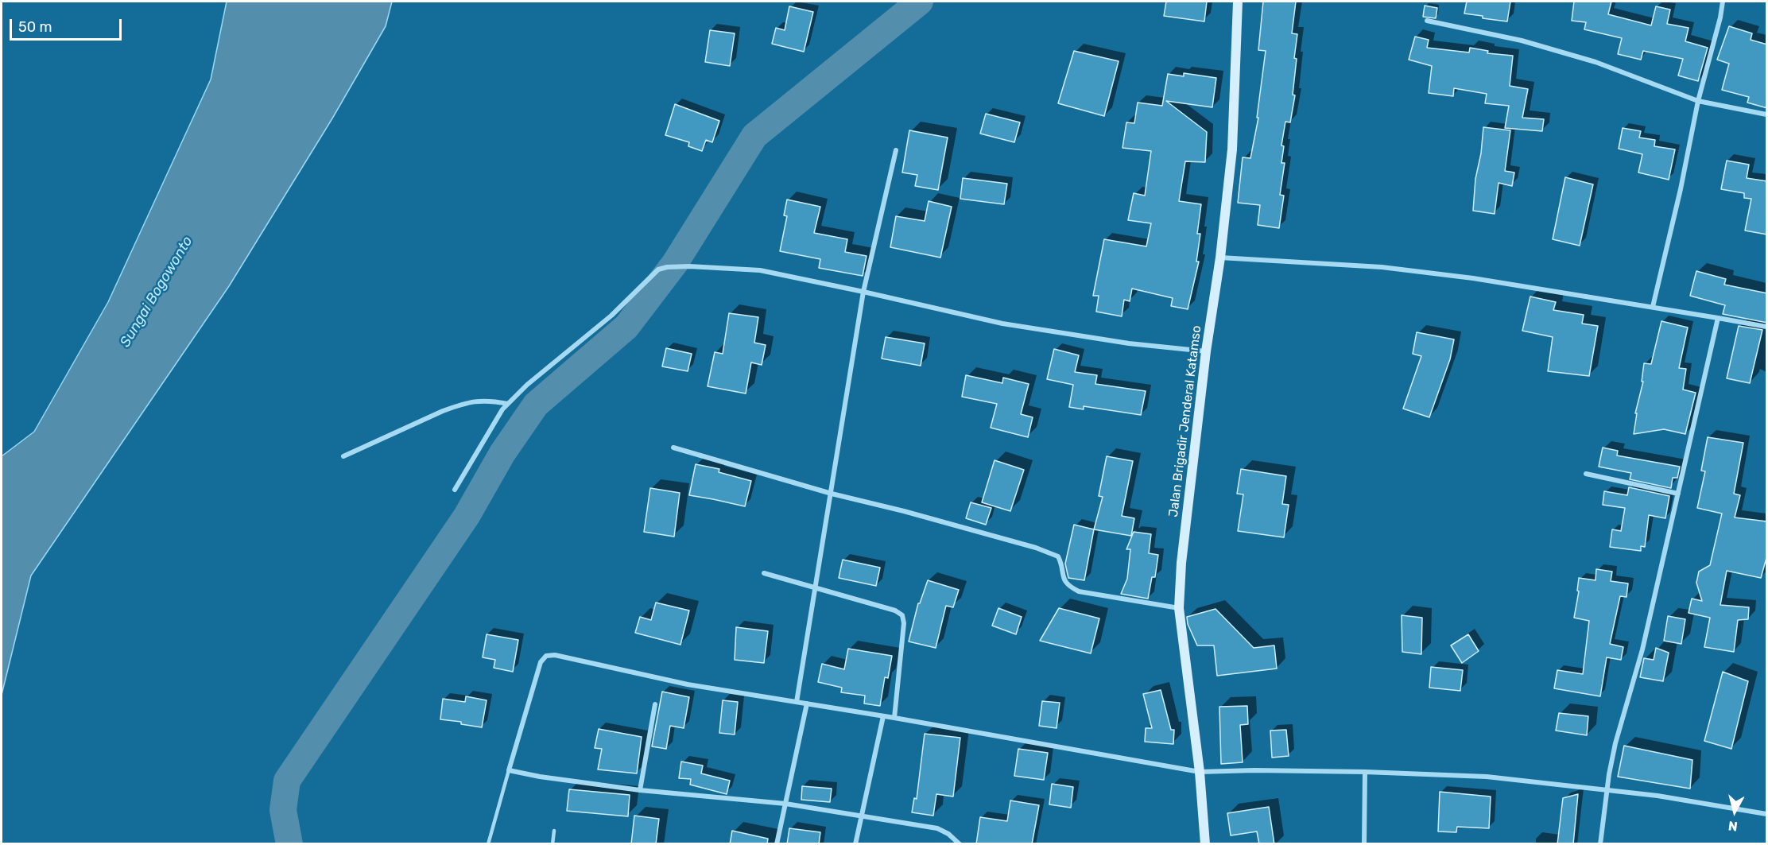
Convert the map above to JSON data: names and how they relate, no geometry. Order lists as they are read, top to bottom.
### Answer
{
  "streets": {
    "main road": ["Jalan Brigadir Jenderal Katamso"]
  },
  "water": ["Sungai Bogowonto"],
  "scale_bar": "50 m",
  "north": "bottom"
}
